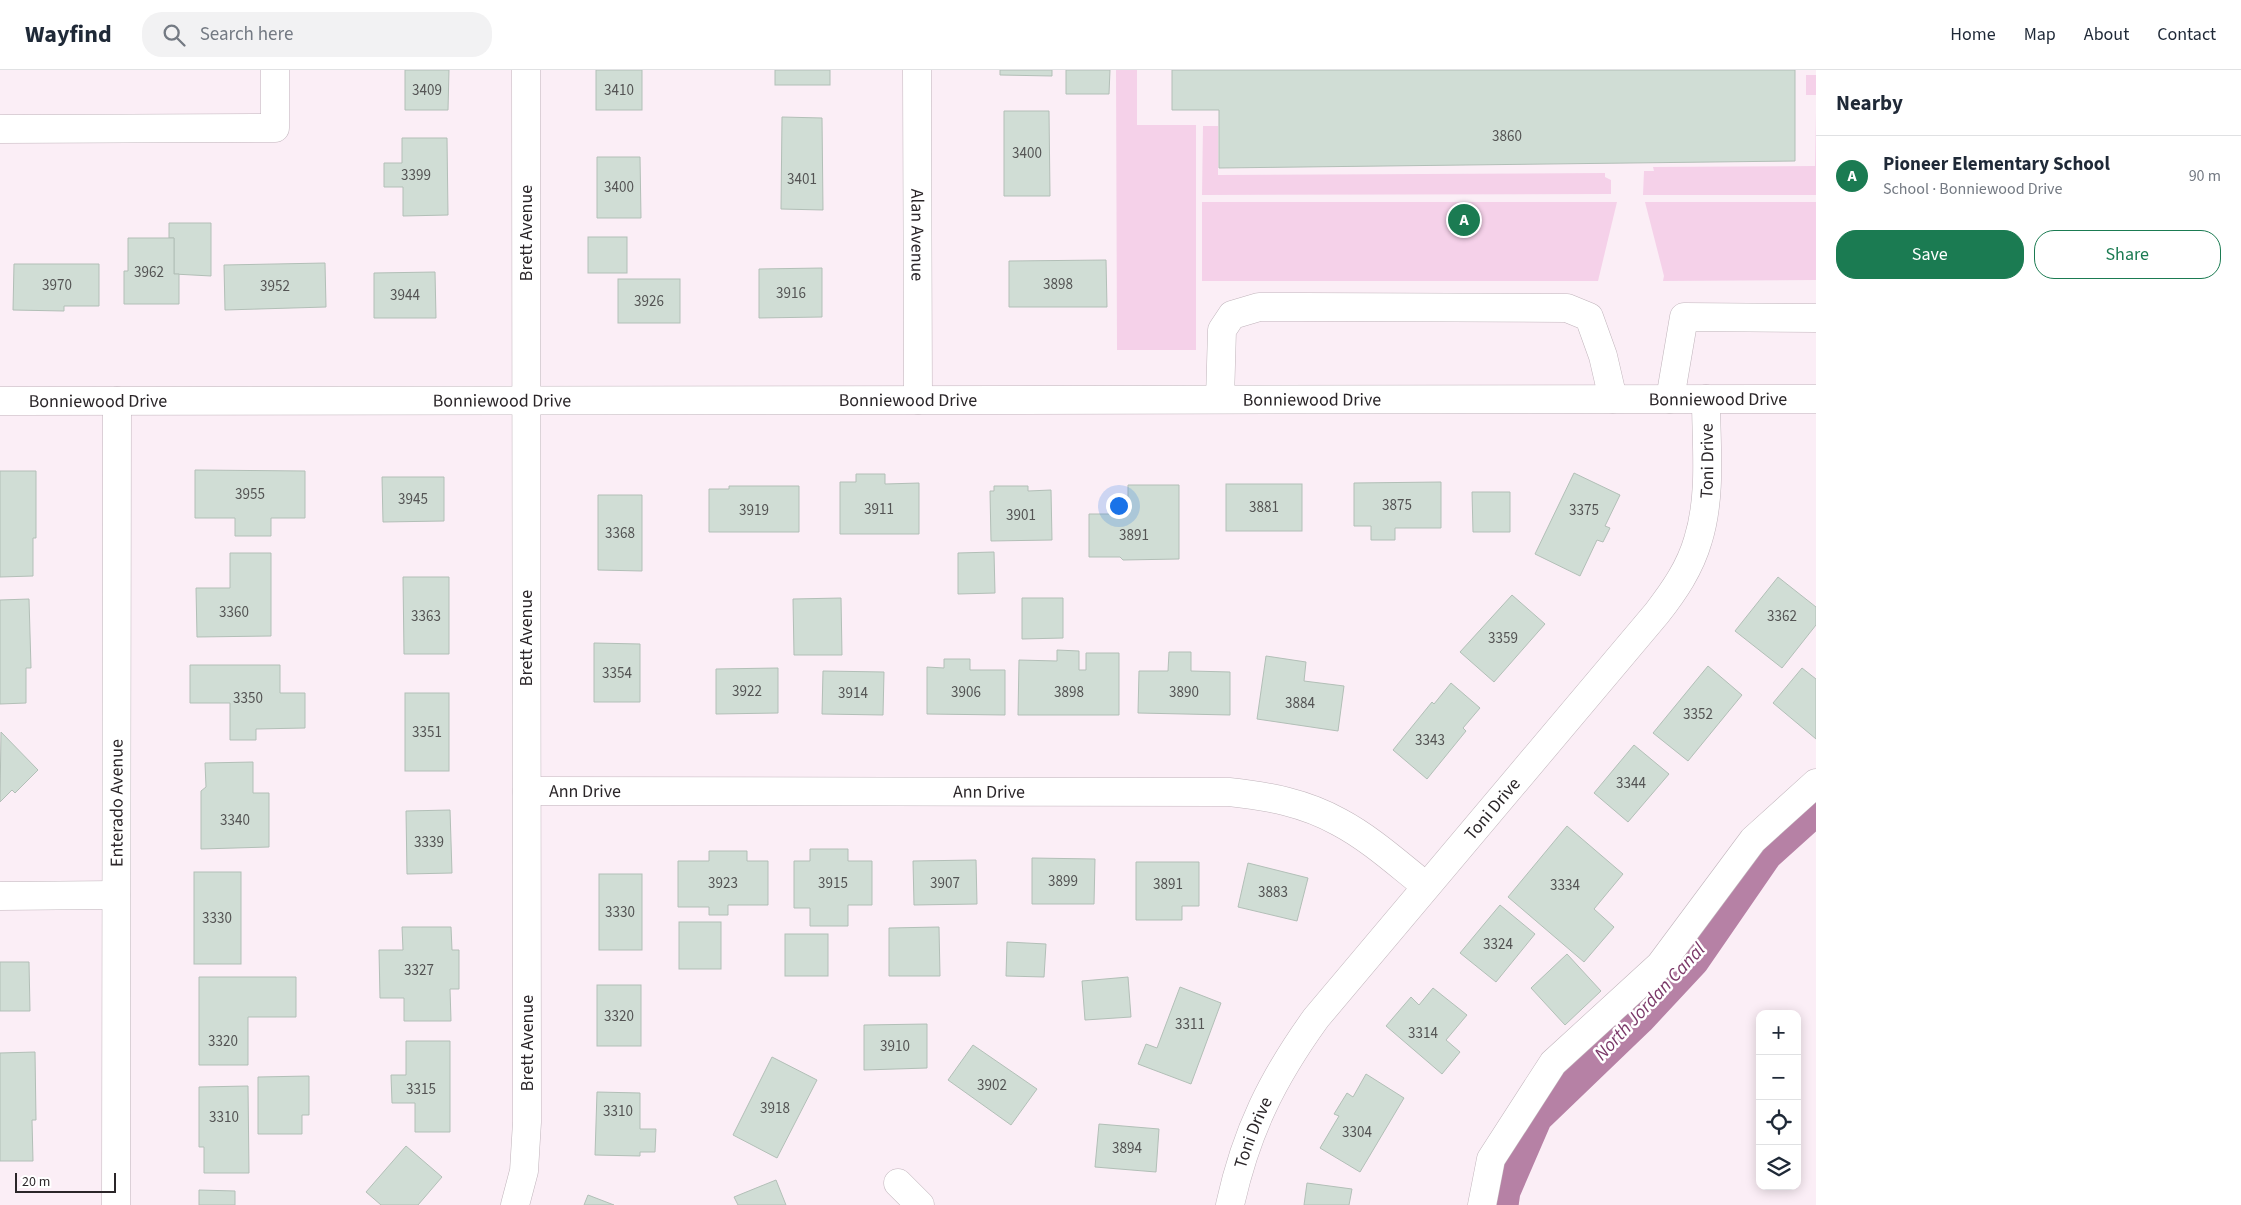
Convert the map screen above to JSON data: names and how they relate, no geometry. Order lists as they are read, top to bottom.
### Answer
{
  "streets": {
    "street": [
      "Brett Avenue",
      "Alan Avenue",
      "Bonniewood Drive",
      "Toni Drive",
      "Ann Drive",
      "Enterado Avenue"
    ]
  },
  "crossings": [
    ["Brett Avenue", "Bonniewood Drive"],
    ["Brett Avenue", "Ann Drive"],
    ["Alan Avenue", "Bonniewood Drive"],
    ["Bonniewood Drive", "Toni Drive"],
    ["Bonniewood Drive", "Enterado Avenue"],
    ["Toni Drive", "Ann Drive"]
  ],
  "water": ["North Jordan Canal"],
  "house_numbers": [
    "3409",
    "3410",
    "3860",
    "3400",
    "3399",
    "3401",
    "3400",
    "3962",
    "3898",
    "3970",
    "3952",
    "3916",
    "3944",
    "3926",
    "3955",
    "3945",
    "3875",
    "3881",
    "3911",
    "3919",
    "3375",
    "3901",
    "3368",
    "3891",
    "3360",
    "3363",
    "3362",
    "3359",
    "3354",
    "3922",
    "3906",
    "3898",
    "3890",
    "3914",
    "3350",
    "3884",
    "3352",
    "3351",
    "3343",
    "3344",
    "3340",
    "3339",
    "3899",
    "3923",
    "3915",
    "3907",
    "3891",
    "3334",
    "3883",
    "3330",
    "3330",
    "3324",
    "3327",
    "3320",
    "3311",
    "3314",
    "3320",
    "3910",
    "3902",
    "3315",
    "3918",
    "3310",
    "3310",
    "3304",
    "3894"
  ],
  "scale_bar": "20 m",
  "page": {
    "header": "Wayfind",
    "search": "Search here",
    "nav": [
      "Home",
      "Map",
      "About",
      "Contact"
    ],
    "heading": "Nearby",
    "list": [
      {
        "mark": "A",
        "name": "Pioneer Elementary School",
        "note": "School · Bonniewood Drive",
        "value": "90 m"
      }
    ],
    "pins": "A",
    "buttons": ["Save", "Share"],
    "map_buttons": ["+", "−"],
    "scale": "20 m"
  }
}
